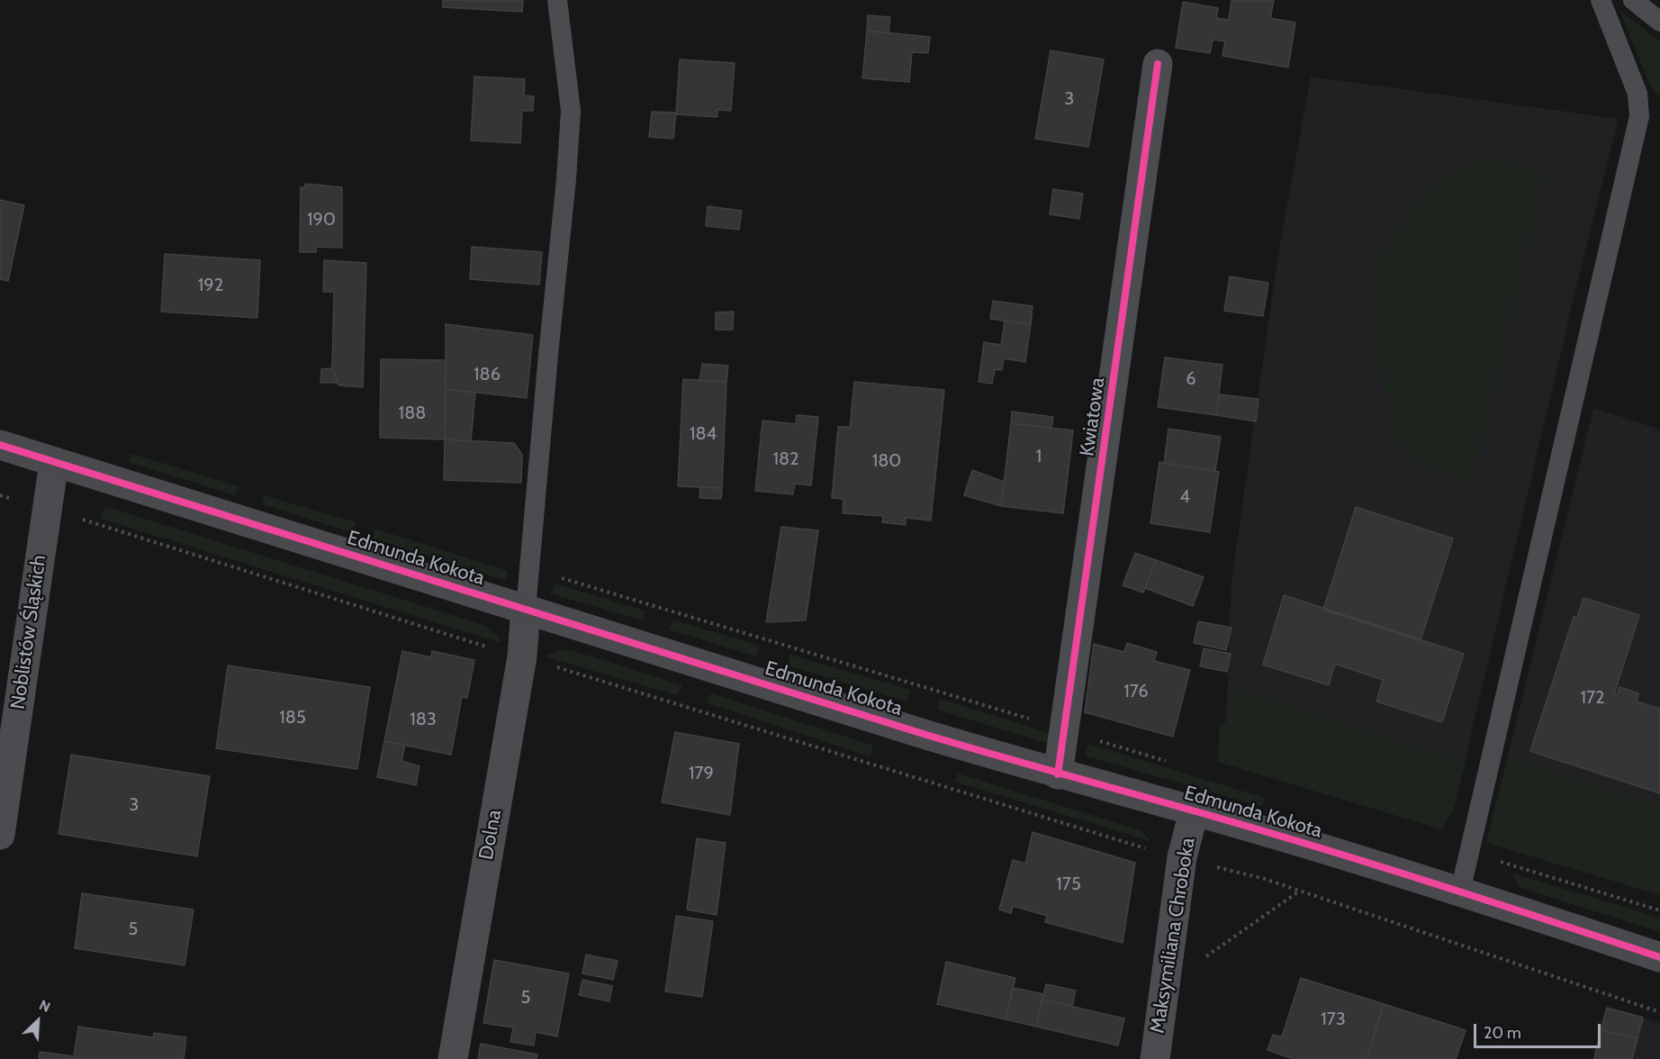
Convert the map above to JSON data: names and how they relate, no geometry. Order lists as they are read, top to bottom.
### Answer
{
  "streets": {
    "street": [
      "Kwiatowa",
      "Edmunda Kokota",
      "Noblistów Śląskich",
      "Dolna",
      "Maksymiliana Chroboka"
    ]
  },
  "crossings": [
    ["Kwiatowa", "Edmunda Kokota"],
    ["Edmunda Kokota", "Noblistów Śląskich"],
    ["Edmunda Kokota", "Dolna"],
    ["Edmunda Kokota", "Maksymiliana Chroboka"]
  ],
  "house_numbers": [
    "3",
    "190",
    "192",
    "186",
    "6",
    "188",
    "184",
    "1",
    "182",
    "180",
    "4",
    "176",
    "172",
    "185",
    "183",
    "179",
    "3",
    "175",
    "5",
    "5",
    "173"
  ],
  "scale_bar": "20 m",
  "north": "top right"
}
